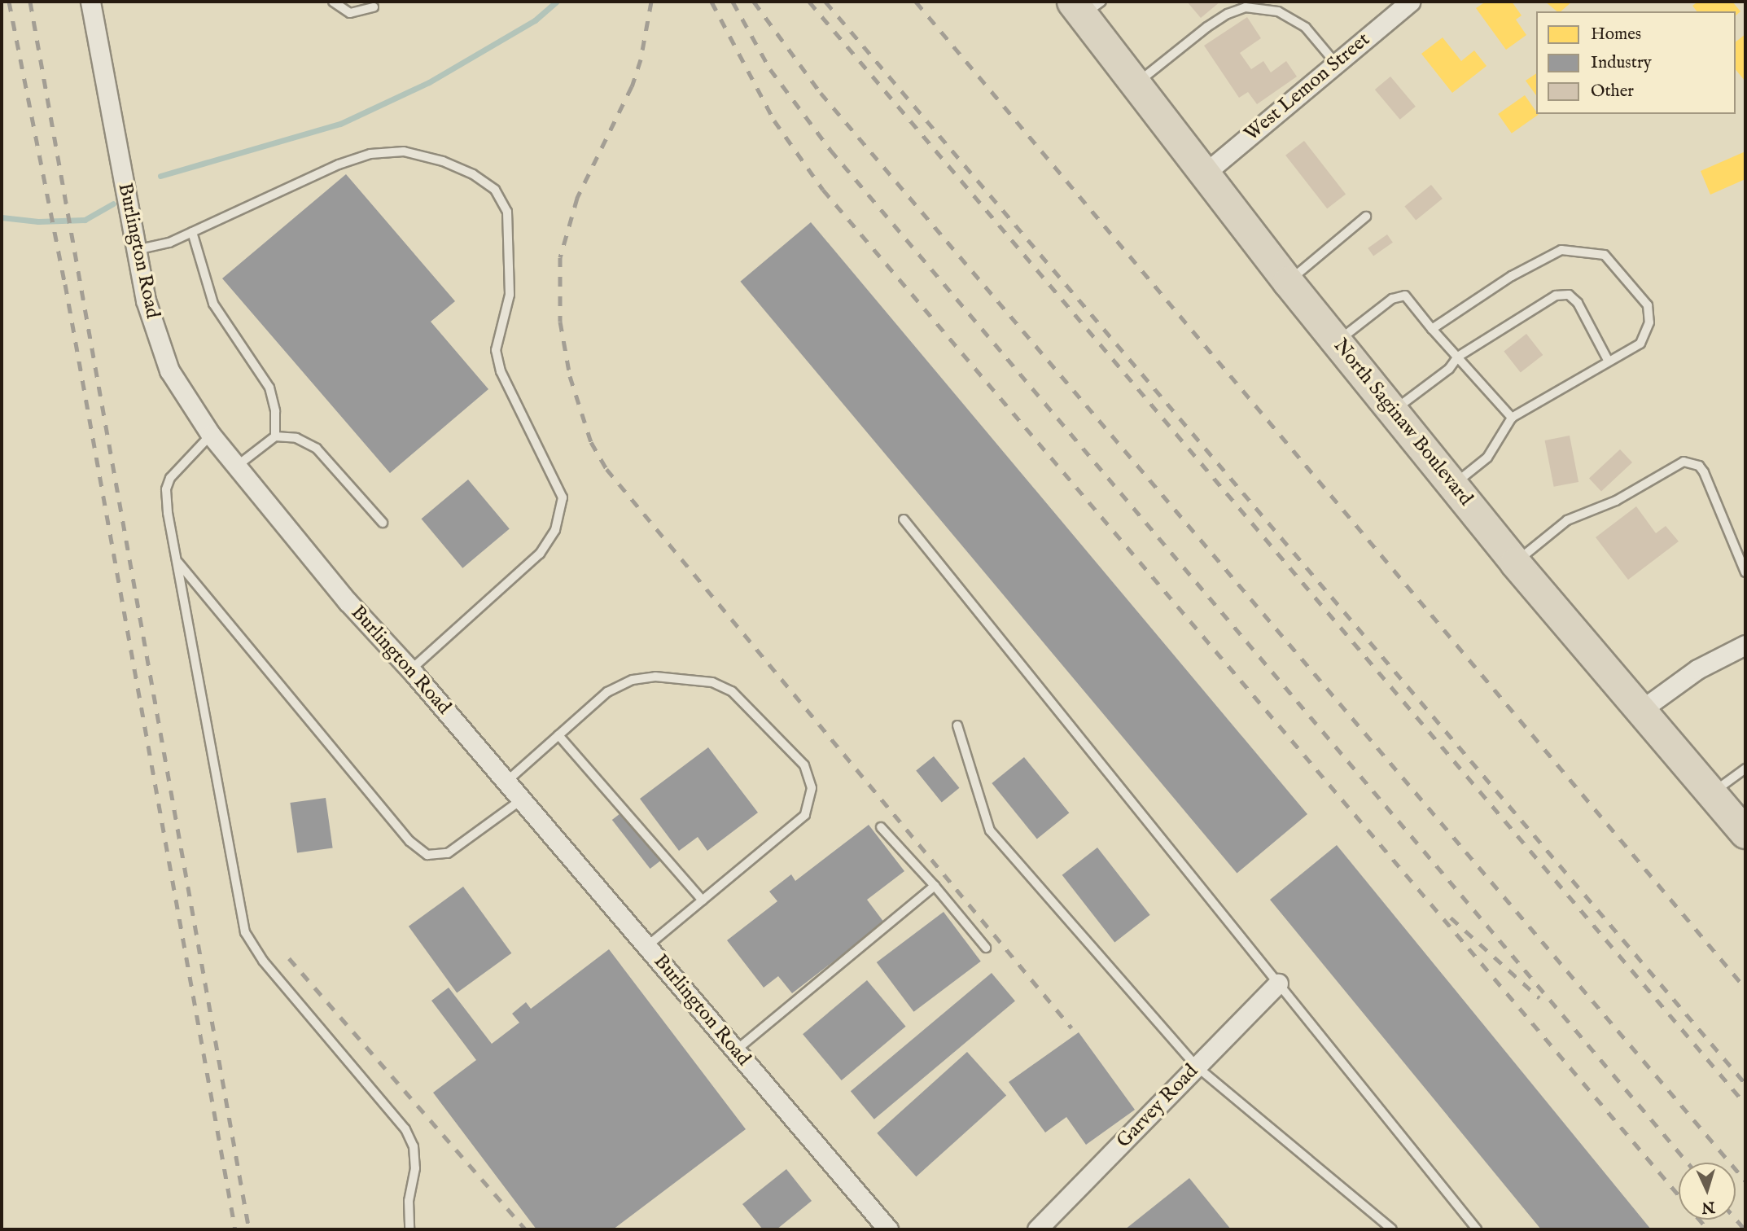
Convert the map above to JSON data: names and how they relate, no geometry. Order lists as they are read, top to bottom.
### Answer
{
  "streets": {
    "main road": ["North Saginaw Boulevard"],
    "street": ["West Lemon Street", "Burlington Road", "Garvey Road"]
  },
  "crossings": [
    ["West Lemon Street", "North Saginaw Boulevard"]
  ],
  "legend": ["Homes", "Industry", "Other"],
  "north": "bottom"
}
